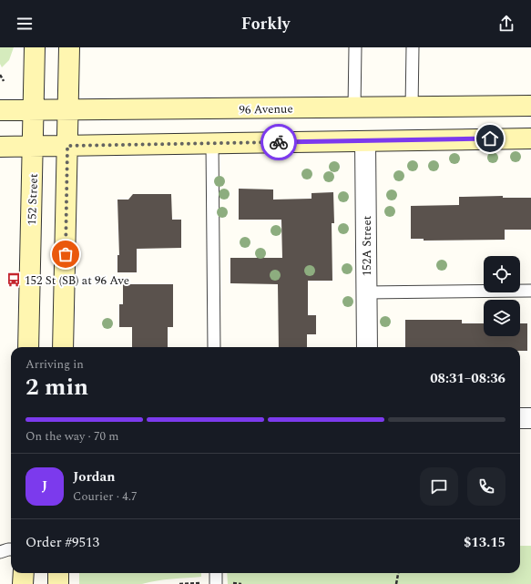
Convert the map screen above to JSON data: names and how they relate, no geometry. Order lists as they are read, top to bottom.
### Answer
{
  "streets": {
    "main road": ["96 Avenue", "152 Street"],
    "street": ["152A Street"]
  },
  "crossings": [
    ["96 Avenue", "152 Street"]
  ],
  "places": {
    "bus stop": ["152 St (SB) at 96 Ave"]
  },
  "page": {
    "header": "Forkly",
    "heading": ["2 min", "Arriving in", "08:31–08:36"],
    "panel": [
      "Jordan",
      "Courier · 4.7",
      "Order #9513",
      "$13.15"
    ],
    "bar": "On the way · 70 m",
    "round": "J"
  }
}
